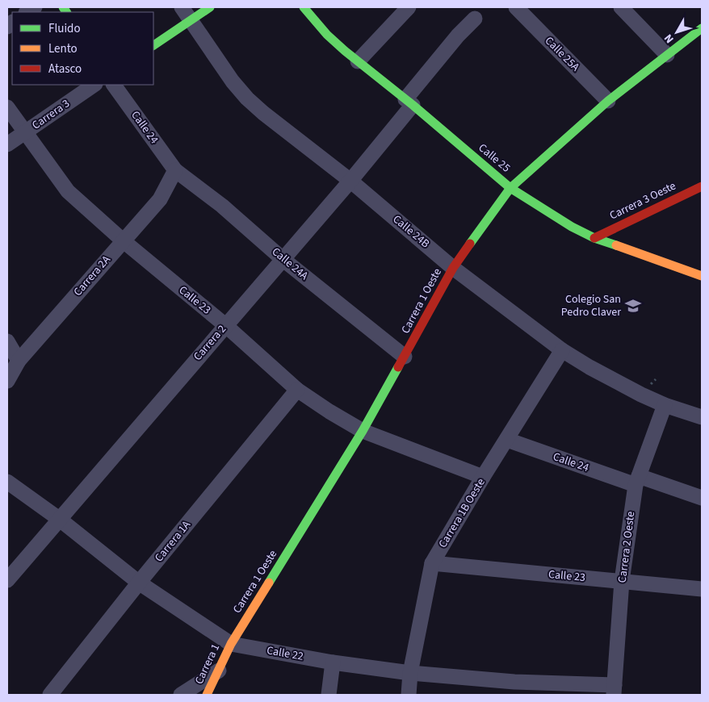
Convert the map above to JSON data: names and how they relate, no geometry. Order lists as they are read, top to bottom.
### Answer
{
  "streets": {
    "street": [
      "Calle 25A",
      "Carrera 3",
      "Calle 24",
      "Calle 25",
      "Carrera 3 Oeste",
      "Calle 24B",
      "Calle 24A",
      "Carrera 2A",
      "Calle 23",
      "Carrera 1 Oeste",
      "Carrera 2",
      "Carrera 1B Oeste",
      "Carrera 1A",
      "Carrera 2 Oeste",
      "Calle 22",
      "Carrera 1"
    ]
  },
  "crossings": [
    ["Calle 25A", "Carrera 1 Oeste"],
    ["Carrera 3", "Calle 23"],
    ["Calle 24", "Calle 24A"],
    ["Calle 24", "Carrera 2A"],
    ["Calle 24", "Carrera 1B Oeste"],
    ["Calle 24", "Carrera 2 Oeste"],
    ["Calle 25", "Carrera 3 Oeste"],
    ["Calle 25", "Carrera 1 Oeste"],
    ["Calle 25", "Carrera 2"],
    ["Calle 24B", "Carrera 1 Oeste"],
    ["Calle 24B", "Carrera 2"],
    ["Calle 24B", "Carrera 1B Oeste"],
    ["Calle 24B", "Carrera 2 Oeste"],
    ["Calle 24A", "Carrera 2A"],
    ["Calle 24A", "Carrera 1 Oeste"],
    ["Calle 24A", "Carrera 2"],
    ["Carrera 2A", "Calle 23"],
    ["Calle 23", "Carrera 1 Oeste"],
    ["Calle 23", "Carrera 2"],
    ["Calle 23", "Carrera 1B Oeste"],
    ["Calle 23", "Carrera 1A"],
    ["Calle 23", "Carrera 2 Oeste"],
    ["Carrera 1 Oeste", "Calle 22"],
    ["Carrera 1 Oeste", "Carrera 1"],
    ["Carrera 2", "Calle 22"],
    ["Carrera 1B Oeste", "Calle 22"],
    ["Carrera 1A", "Calle 22"],
    ["Carrera 2 Oeste", "Calle 22"],
    ["Calle 22", "Carrera 1"]
  ],
  "places": {
    "school or university": ["Colegio San Pedro Claver"]
  },
  "legend": ["Fluido", "Lento", "Atasco"],
  "north": "bottom left"
}
